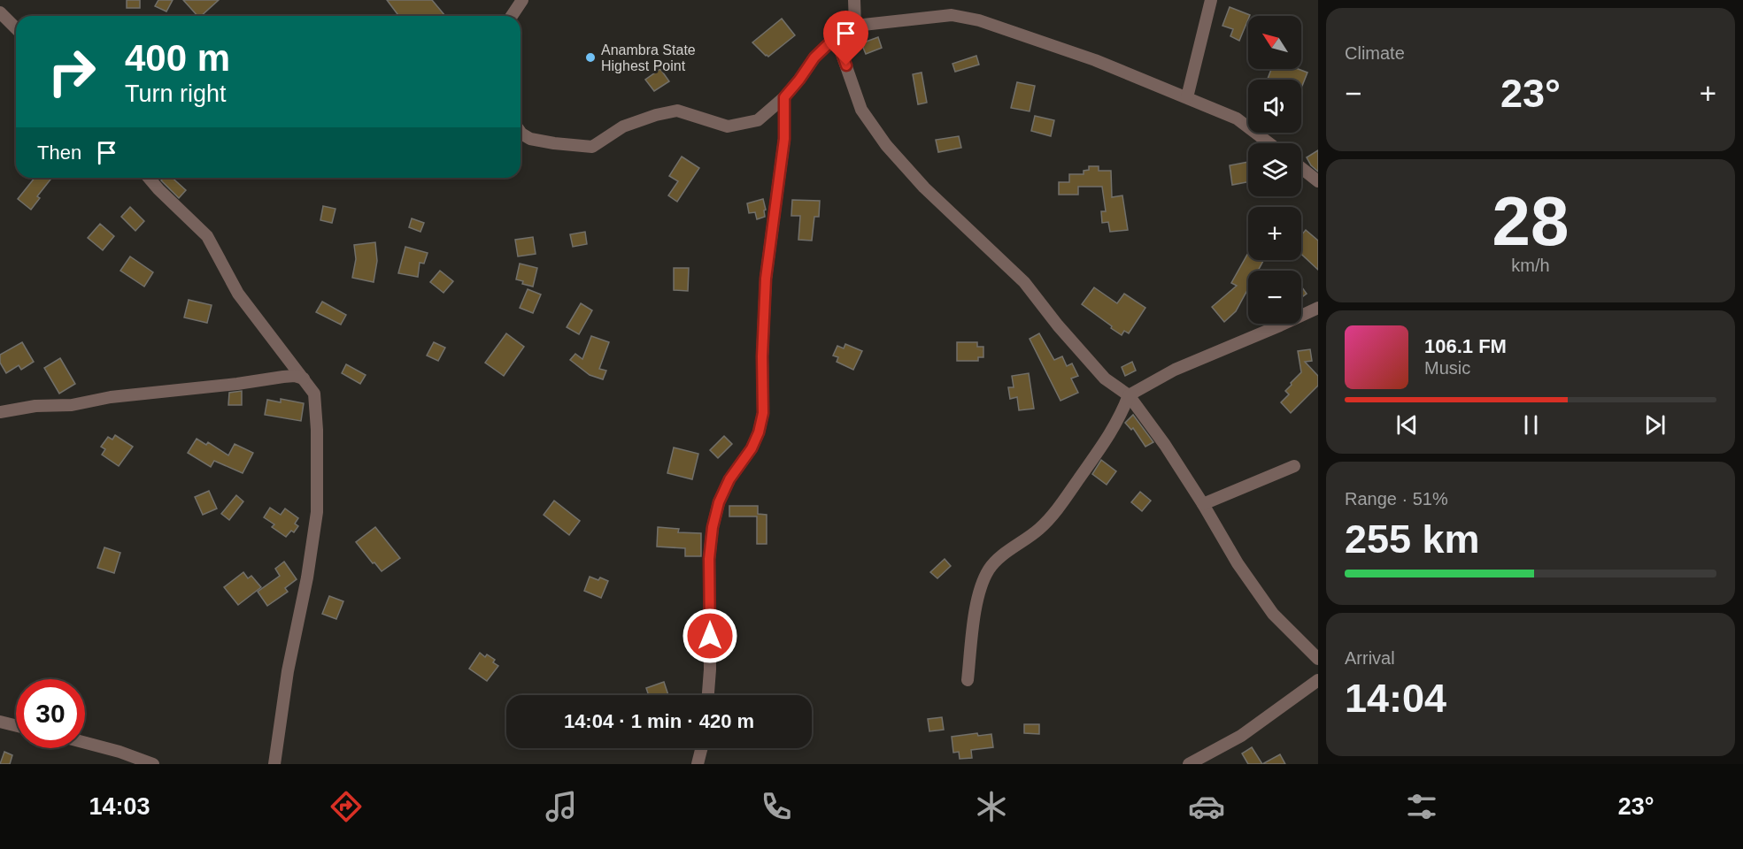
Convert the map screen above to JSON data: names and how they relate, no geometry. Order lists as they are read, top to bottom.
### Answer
{
  "places": ["Anambra State Highest Point"],
  "north": "top left",
  "page": {
    "tile": [
      "Climate",
      ["28", "km/h"],
      ["Range · 51%", "255 km"],
      ["Arrival", "14:04"]
    ],
    "map_buttons": ["+", "−"],
    "turn": ["400 m", "Turn right"],
    "heat": ["−", "23°", "+"],
    "then": "Then",
    "song": ["106.1 FM", "Music"],
    "limit": "30",
    "trip": "14:04 · 1 min · 420 m",
    "tabs": ["14:03", "23°"]
  }
}
